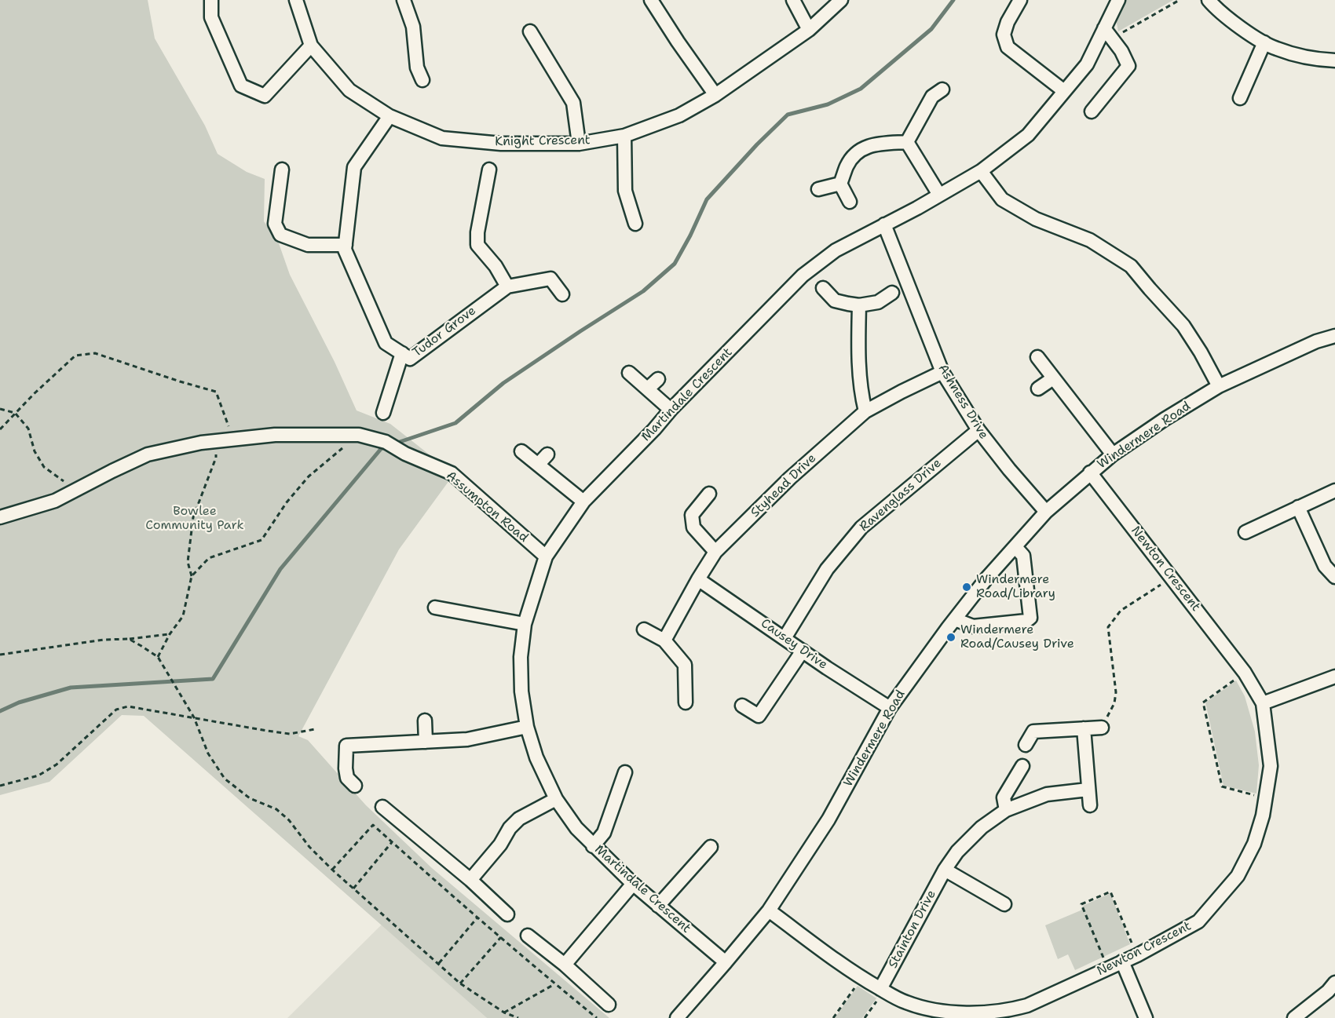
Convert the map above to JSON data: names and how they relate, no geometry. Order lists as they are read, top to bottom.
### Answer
{
  "streets": {
    "street": [
      "Knight Crescent",
      "Tudor Grove",
      "Martindale Crescent",
      "Ashness Drive",
      "Windermere Road",
      "Styhead Drive",
      "Ravenglass Drive",
      "Assumpton Road",
      "Newton Crescent",
      "Causey Drive",
      "Stainton Drive"
    ]
  },
  "crossings": [
    ["Knight Crescent", "Tudor Grove"],
    ["Martindale Crescent", "Ashness Drive"],
    ["Martindale Crescent", "Windermere Road"],
    ["Martindale Crescent", "Assumpton Road"],
    ["Ashness Drive", "Windermere Road"],
    ["Ashness Drive", "Styhead Drive"],
    ["Ashness Drive", "Ravenglass Drive"],
    ["Windermere Road", "Newton Crescent"],
    ["Windermere Road", "Causey Drive"],
    ["Styhead Drive", "Causey Drive"],
    ["Ravenglass Drive", "Causey Drive"],
    ["Newton Crescent", "Stainton Drive"]
  ],
  "parks": ["Bowlee Community Park"],
  "places": ["Windermere Road/Library", "Windermere Road/Causey Drive"]
}
